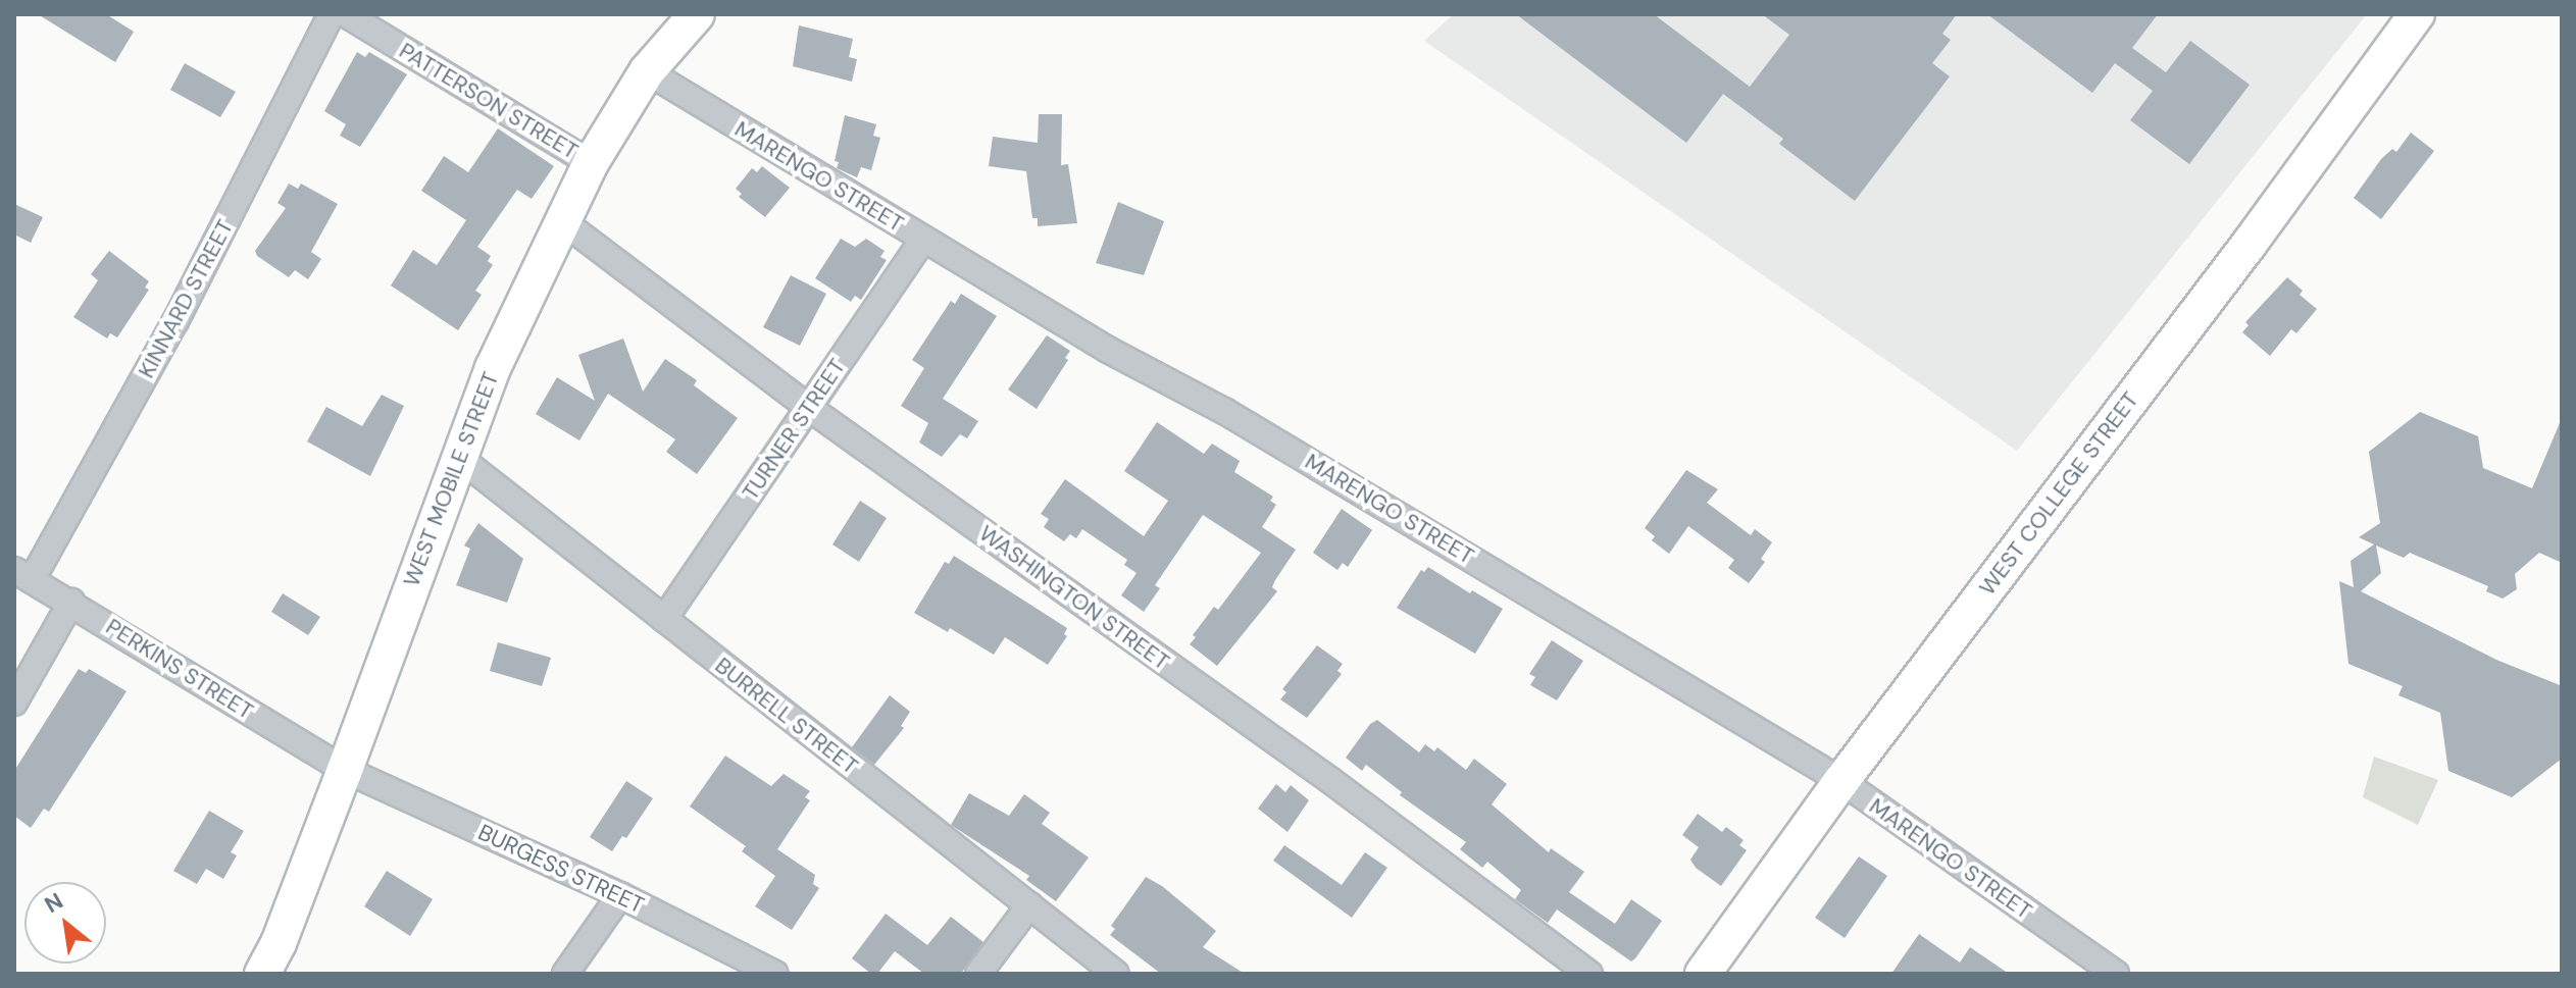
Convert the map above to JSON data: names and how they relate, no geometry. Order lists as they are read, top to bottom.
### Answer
{
  "streets": {
    "street": [
      "PATTERSON STREET",
      "MARENGO STREET",
      "KINNARD STREET",
      "TURNER STREET",
      "WEST MOBILE STREET",
      "WEST COLLEGE STREET",
      "WASHINGTON STREET",
      "PERKINS STREET",
      "BURRELL STREET",
      "BURGESS STREET"
    ]
  },
  "crossings": [
    ["PATTERSON STREET", "WEST MOBILE STREET"],
    ["MARENGO STREET", "TURNER STREET"],
    ["MARENGO STREET", "WEST MOBILE STREET"],
    ["MARENGO STREET", "WEST COLLEGE STREET"],
    ["KINNARD STREET", "PERKINS STREET"],
    ["TURNER STREET", "WASHINGTON STREET"],
    ["TURNER STREET", "BURRELL STREET"],
    ["WEST MOBILE STREET", "WASHINGTON STREET"],
    ["WEST MOBILE STREET", "PERKINS STREET"],
    ["WEST MOBILE STREET", "BURRELL STREET"],
    ["WEST MOBILE STREET", "BURGESS STREET"],
    ["PERKINS STREET", "BURGESS STREET"]
  ],
  "north": "top left"
}
